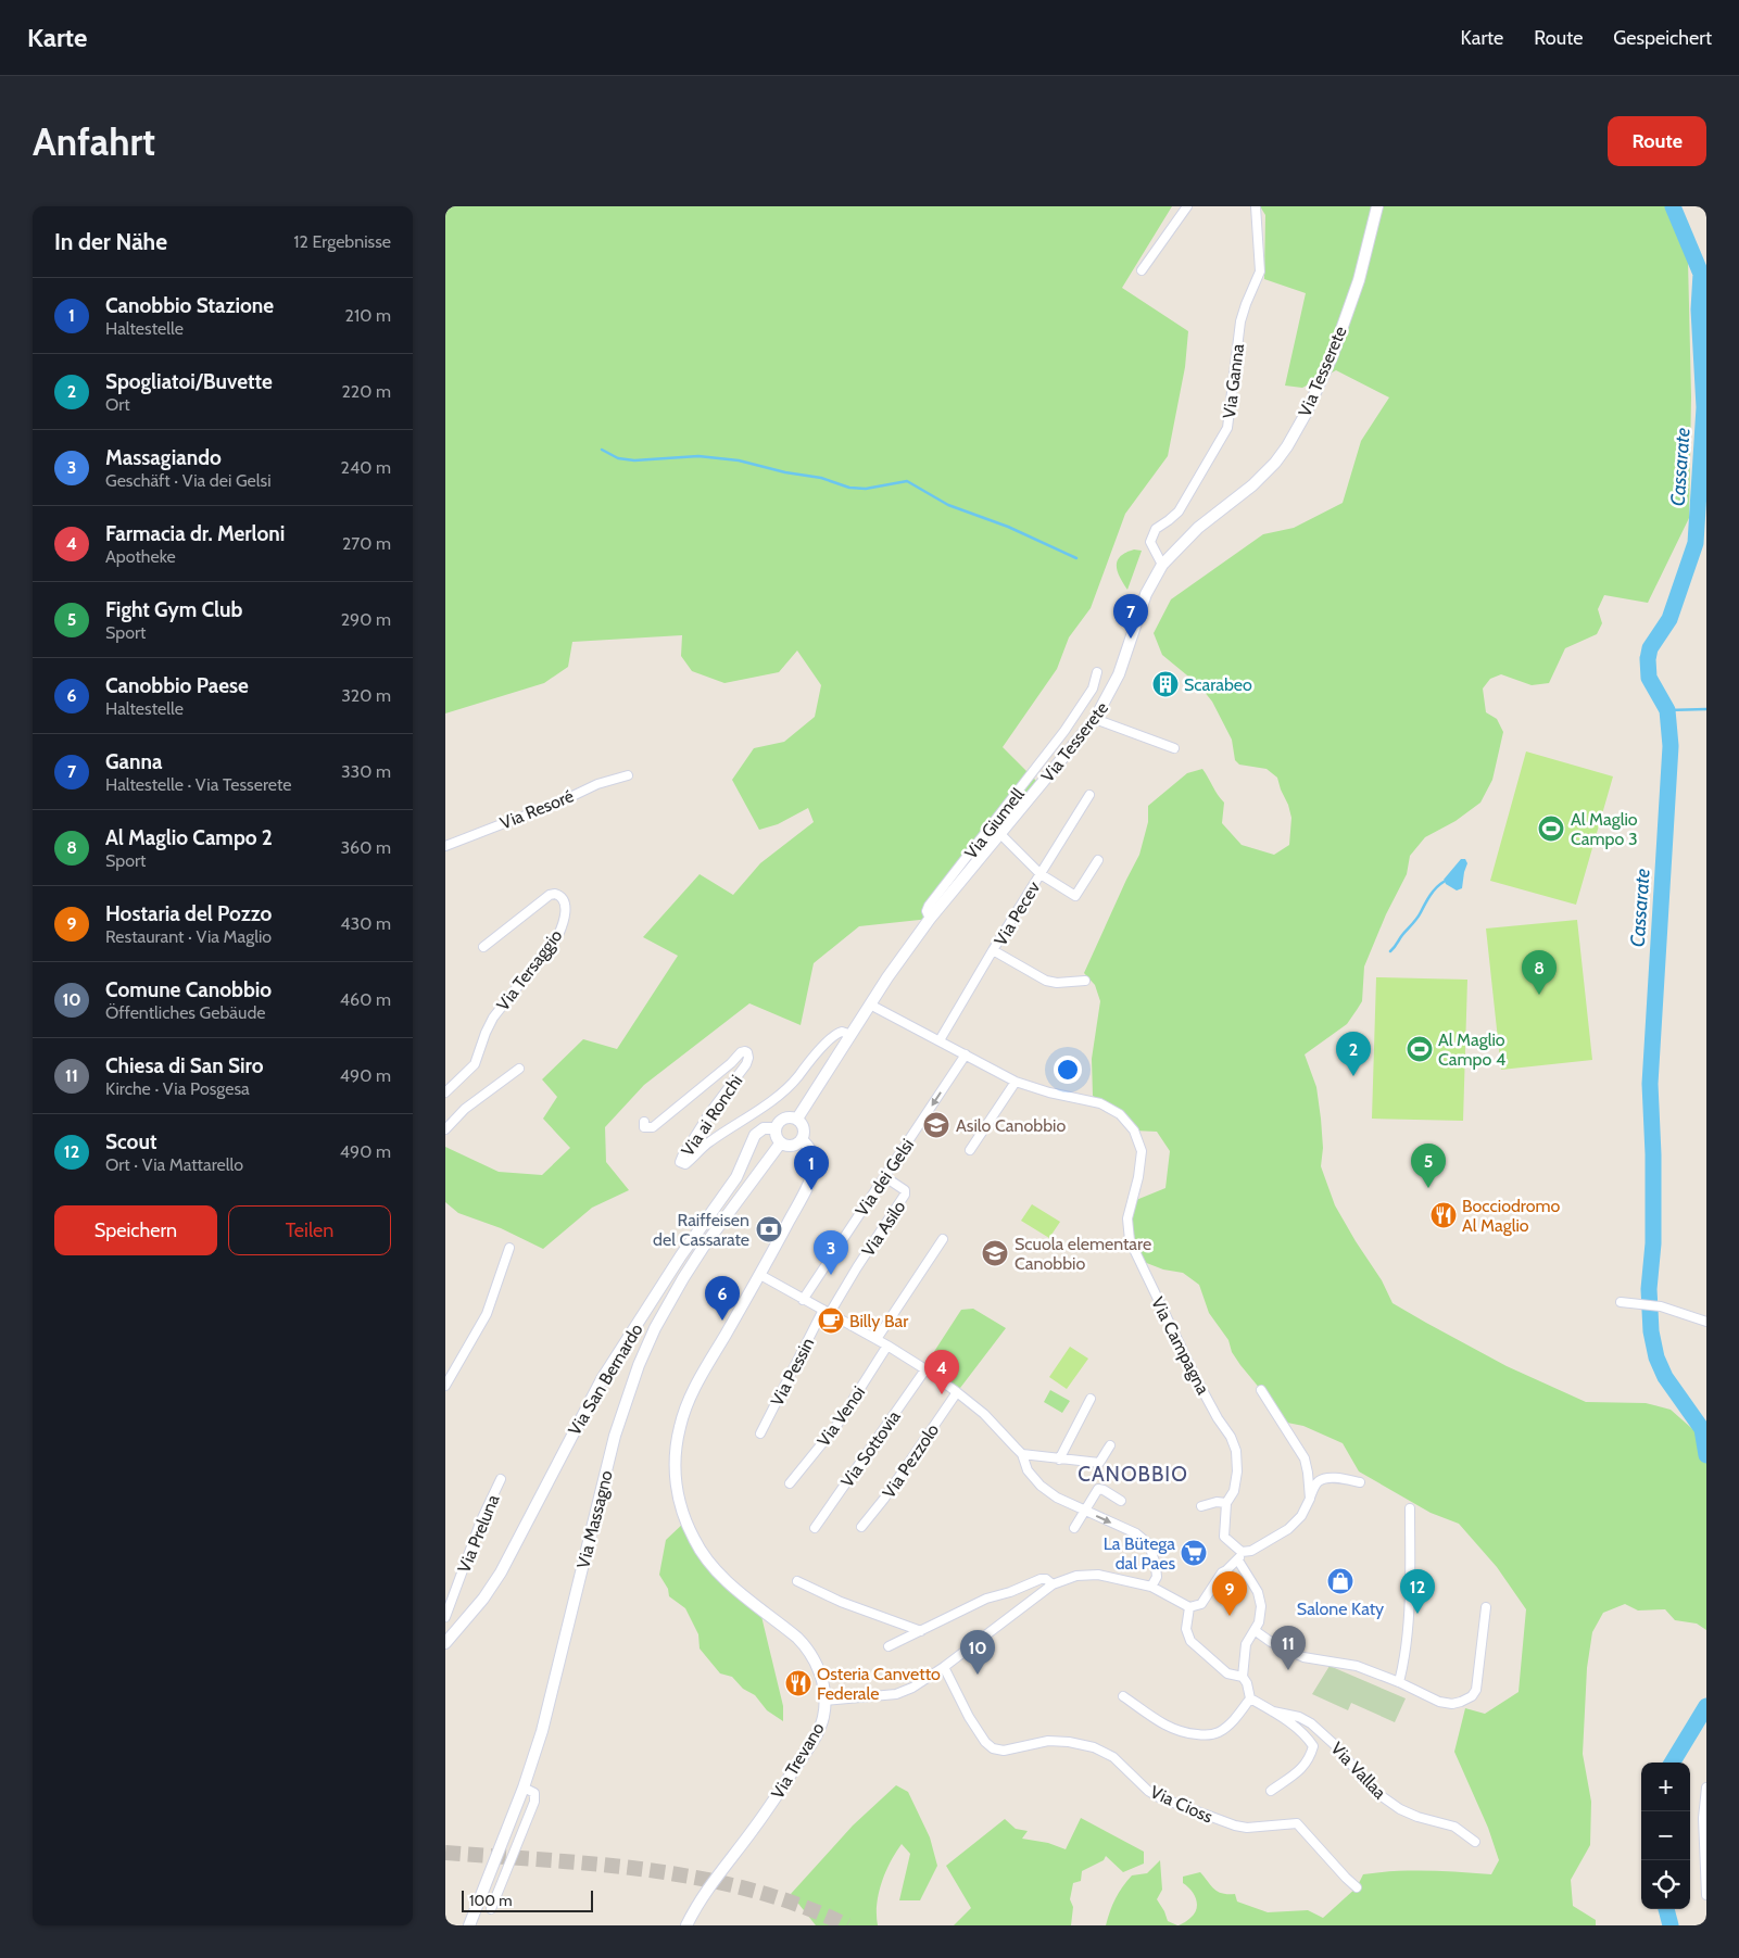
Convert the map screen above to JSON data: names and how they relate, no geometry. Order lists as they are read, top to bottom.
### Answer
{
  "streets": {
    "main road": [
      "Via Tesserete",
      "Via San Bernardo",
      "Via Massagno",
      "Via Trevano"
    ],
    "street": [
      "Via Ganna",
      "Via Resoré",
      "Via Giumell",
      "Via Pecev",
      "Via Tersaggio",
      "Via ai Ronchi",
      "Via dei Gelsi",
      "Via Asilo",
      "Via Campagna",
      "Via Pessin",
      "Via Venoi",
      "Via Sottovia",
      "Via Pezzolo",
      "Via Preluna",
      "Via Vallaa",
      "Via Cioss"
    ]
  },
  "crossings": [
    ["Via Tesserete", "Via Ganna"],
    ["Via Tesserete", "Via Giumell"],
    ["Via Tesserete", "Via Pecev"],
    ["Via Tesserete", "Via ai Ronchi"],
    ["Via Tesserete", "Via Campagna"],
    ["Via Tesserete", "Via San Bernardo"],
    ["Via Tesserete", "Via Massagno"],
    ["Via dei Gelsi", "Via Asilo"],
    ["Via dei Gelsi", "Via Campagna"],
    ["Via Asilo", "Via Pessin"],
    ["Via San Bernardo", "Via Massagno"],
    ["Via Trevano", "Via Cioss"]
  ],
  "districts": ["CANOBBIO"],
  "water": ["Cassarate"],
  "places": {
    "building": ["Scarabeo"],
    "sports": ["Al Maglio Campo 3", "Al Maglio Campo 4"],
    "school or university": ["Asilo Canobbio", "Scuola elementare Canobbio"],
    "restaurant": ["Bocciodromo Al Maglio", "Osteria Canvetto Federale"],
    "bank": ["Raiffeisen del Cassarate"],
    "cafe": ["Billy Bar"],
    "supermarket": ["La Bütega dal Paes"],
    "shop": ["Salone Katy"]
  },
  "scale_bar": "100 m",
  "page": {
    "header": "Karte",
    "nav": ["Karte", "Route", "Gespeichert"],
    "buttons": [
      "Route",
      ["Speichern", "Teilen"]
    ],
    "title": "Anfahrt",
    "heading": ["In der Nähe", "12 Ergebnisse"],
    "list": [
      {
        "mark": "1",
        "name": "Canobbio Stazione",
        "note": "Haltestelle",
        "value": "210 m"
      },
      {
        "mark": "2",
        "name": "Spogliatoi/Buvette",
        "note": "Ort",
        "value": "220 m"
      },
      {
        "mark": "3",
        "name": "Massagiando",
        "note": "Geschäft · Via dei Gelsi",
        "value": "240 m"
      },
      {
        "mark": "4",
        "name": "Farmacia dr. Merloni",
        "note": "Apotheke",
        "value": "270 m"
      },
      {
        "mark": "5",
        "name": "Fight Gym Club",
        "note": "Sport",
        "value": "290 m"
      },
      {
        "mark": "6",
        "name": "Canobbio Paese",
        "note": "Haltestelle",
        "value": "320 m"
      },
      {
        "mark": "7",
        "name": "Ganna",
        "note": "Haltestelle · Via Tesserete",
        "value": "330 m"
      },
      {
        "mark": "8",
        "name": "Al Maglio Campo 2",
        "note": "Sport",
        "value": "360 m"
      },
      {
        "mark": "9",
        "name": "Hostaria del Pozzo",
        "note": "Restaurant · Via Maglio",
        "value": "430 m"
      },
      {
        "mark": "10",
        "name": "Comune Canobbio",
        "note": "Öffentliches Gebäude",
        "value": "460 m"
      },
      {
        "mark": "11",
        "name": "Chiesa di San Siro",
        "note": "Kirche · Via Posgesa",
        "value": "490 m"
      },
      {
        "mark": "12",
        "name": "Scout",
        "note": "Ort · Via Mattarello",
        "value": "490 m"
      }
    ],
    "pins": [
      "7",
      "8",
      "2",
      "5",
      "1",
      "3",
      "6",
      "4",
      "12",
      "9",
      "11",
      "10"
    ],
    "map_buttons": ["+", "−"],
    "scale": "100 m"
  }
}
